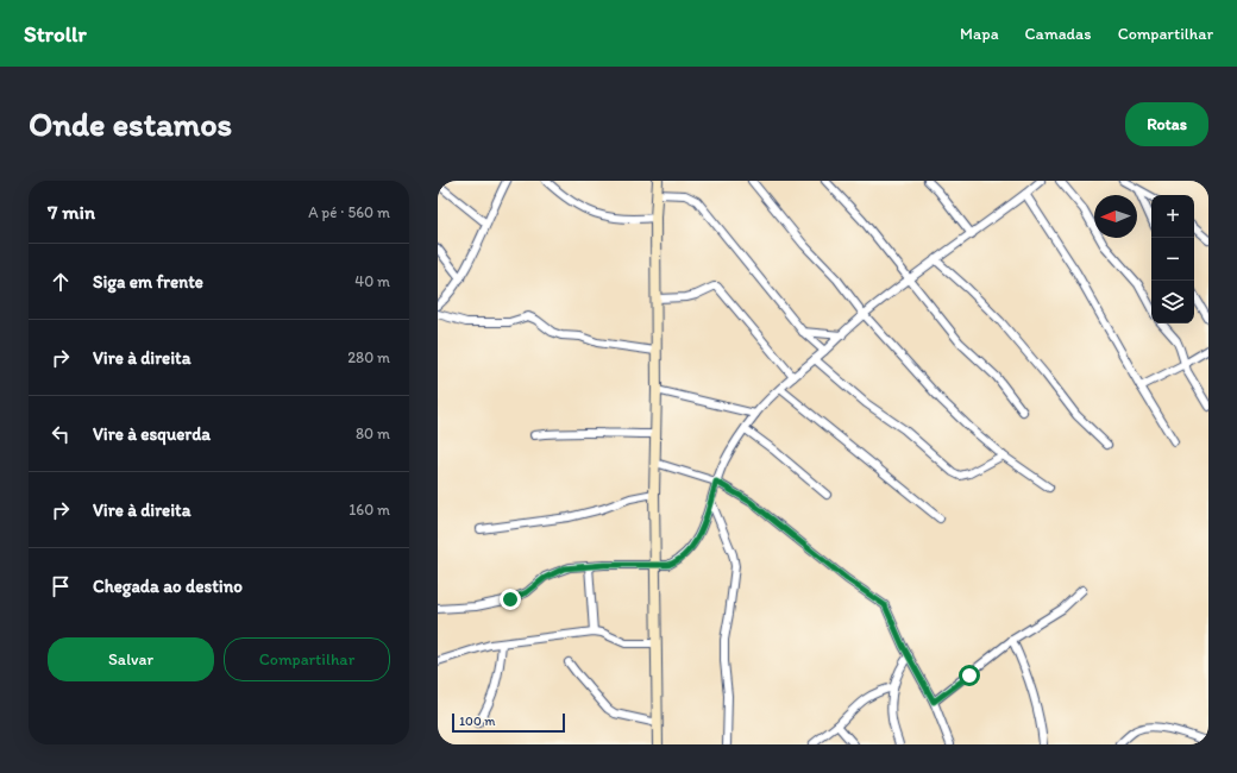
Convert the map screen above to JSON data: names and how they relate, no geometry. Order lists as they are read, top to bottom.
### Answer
{
  "scale_bar": "100 m",
  "north": "left",
  "page": {
    "header": "Strollr",
    "nav": ["Mapa", "Camadas", "Compartilhar"],
    "buttons": [
      "Rotas",
      ["Salvar", "Compartilhar"]
    ],
    "title": "Onde estamos",
    "heading": ["7 min", "A pé · 560 m"],
    "map_buttons": ["+", "−"],
    "list": [
      ["Siga em frente", "40 m"],
      ["Vire à direita", "280 m"],
      ["Vire à esquerda", "80 m"],
      ["Vire à direita", "160 m"],
      "Chegada ao destino"
    ],
    "scale": "100 m"
  }
}
